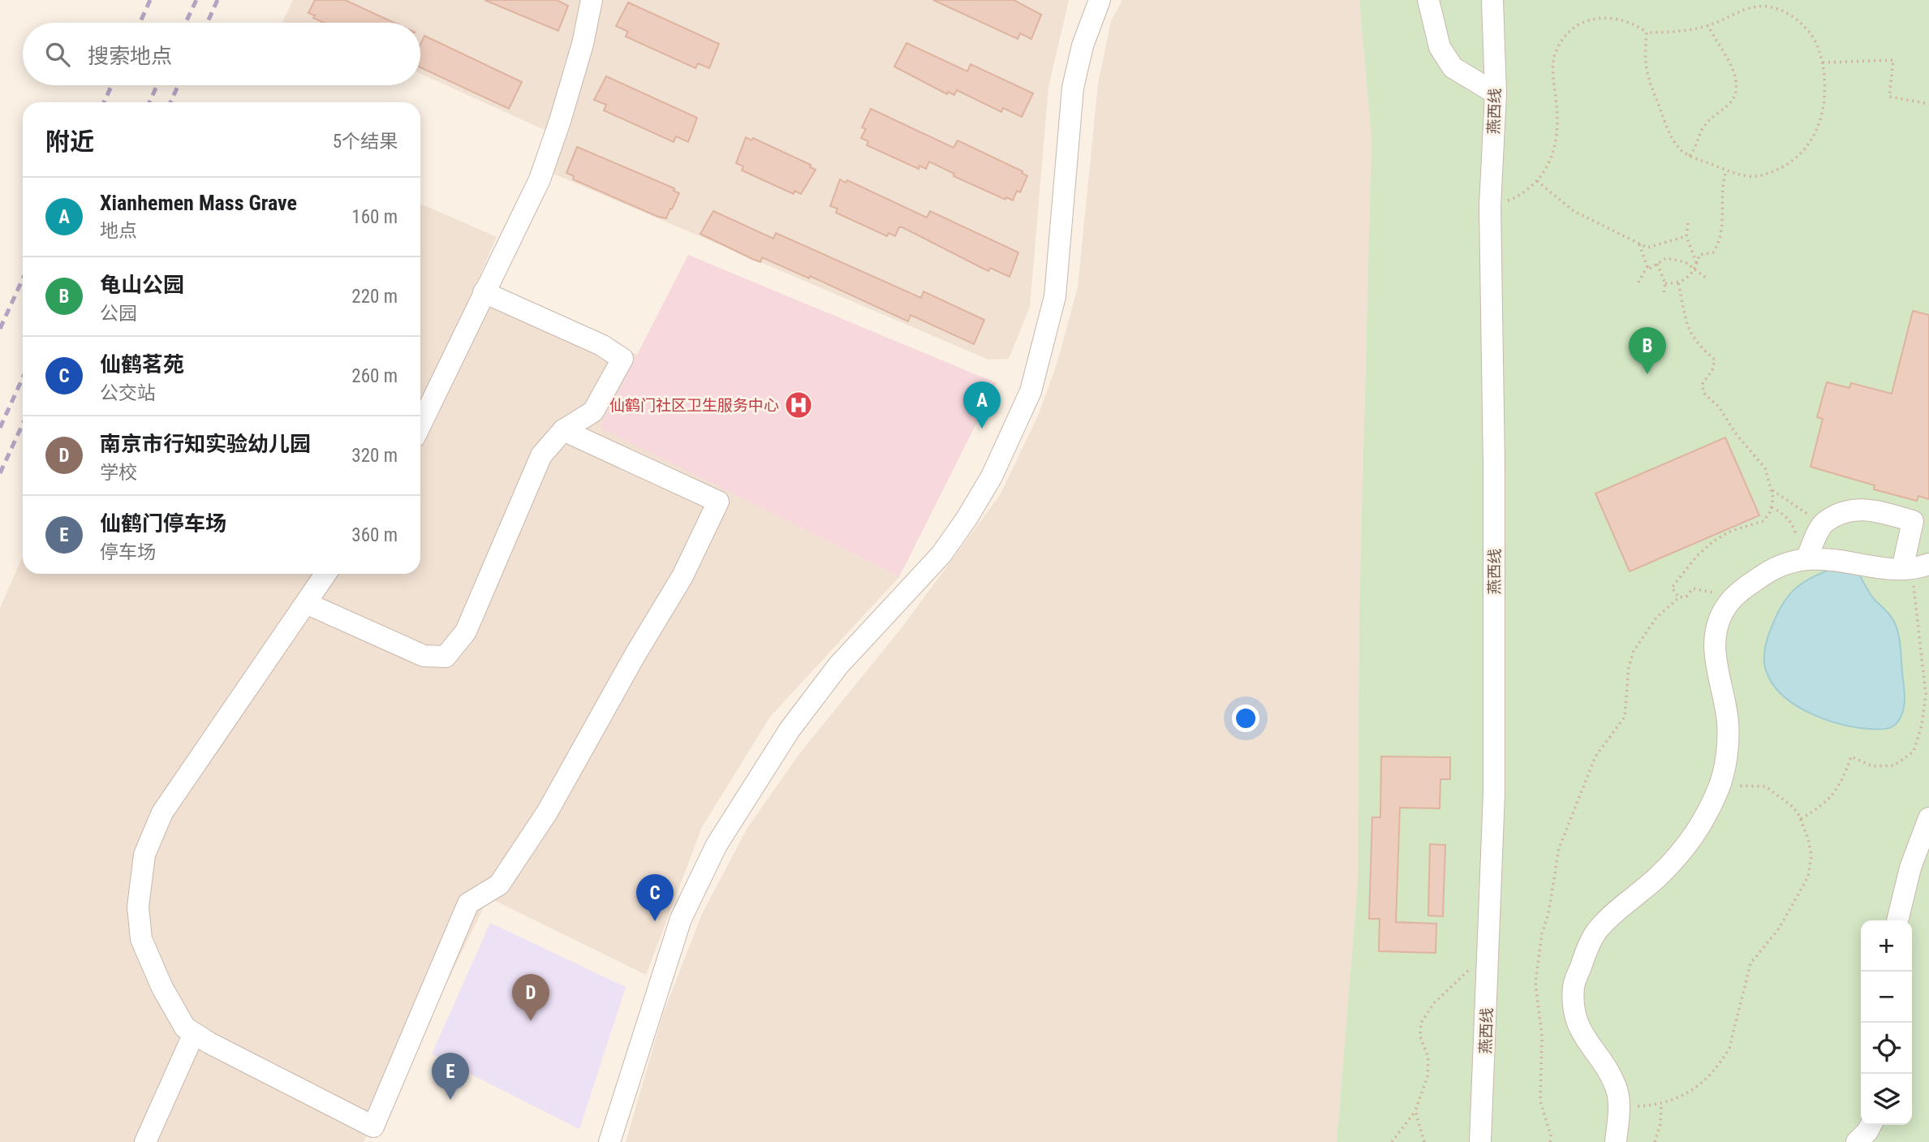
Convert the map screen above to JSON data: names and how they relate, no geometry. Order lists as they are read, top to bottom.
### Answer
{
  "streets": {
    "street": ["燕西线"]
  },
  "places": {
    "hospital": ["仙鹤门社区卫生服务中心"]
  },
  "page": {
    "search": "搜索地点",
    "heading": ["附近", "5个结果"],
    "list": [
      {
        "mark": "A",
        "name": "Xianhemen Mass Grave",
        "note": "地点",
        "value": "160 m"
      },
      {
        "mark": "B",
        "name": "龟山公园",
        "note": "公园",
        "value": "220 m"
      },
      {
        "mark": "C",
        "name": "仙鹤茗苑",
        "note": "公交站",
        "value": "260 m"
      },
      {
        "mark": "D",
        "name": "南京市行知实验幼儿园",
        "note": "学校",
        "value": "320 m"
      },
      {
        "mark": "E",
        "name": "仙鹤门停车场",
        "note": "停车场",
        "value": "360 m"
      }
    ],
    "pins": [
      "B",
      "A",
      "C",
      "D",
      "E"
    ],
    "map_buttons": ["+", "−"]
  }
}
